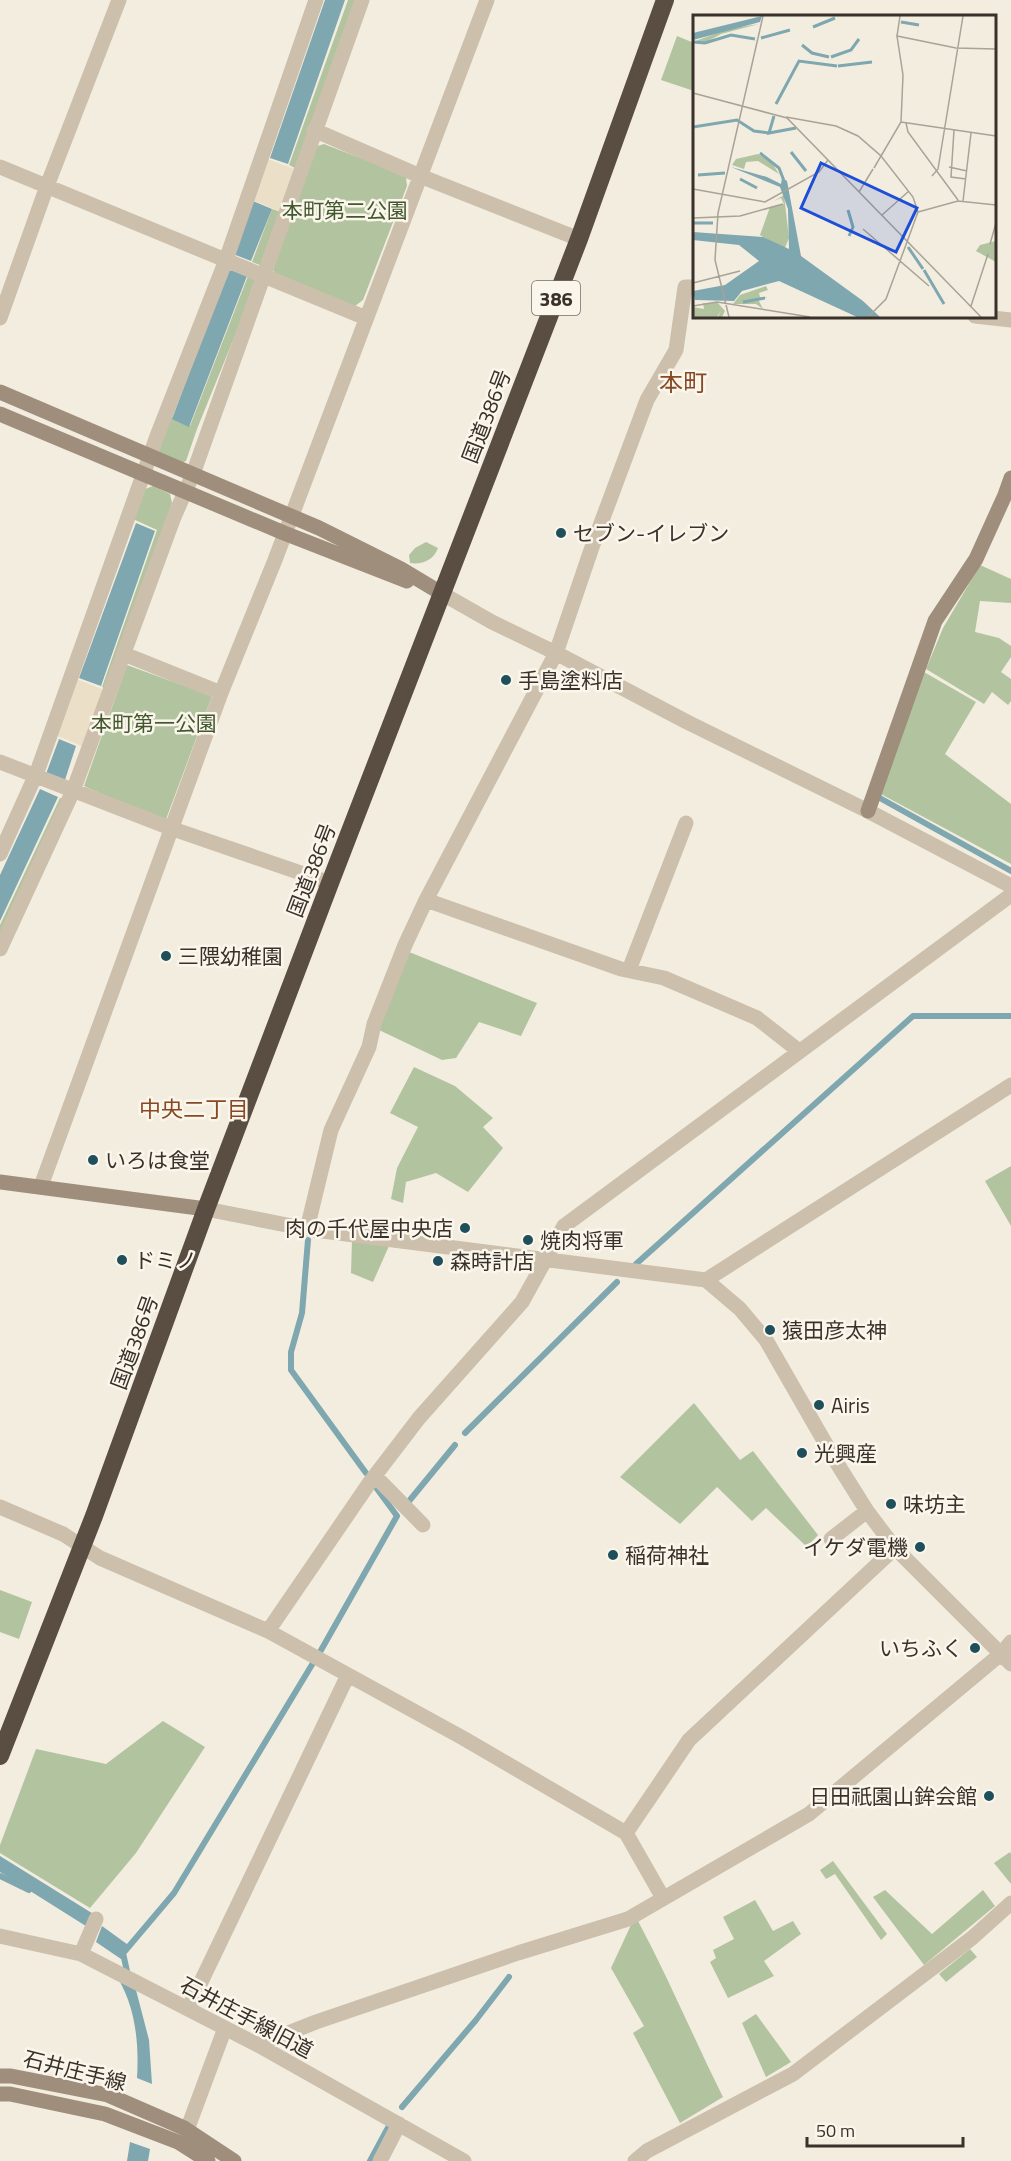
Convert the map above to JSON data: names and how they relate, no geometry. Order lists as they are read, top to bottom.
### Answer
{
  "streets": {
    "highway": ["386", "国道386号"],
    "street": ["石井庄手線旧道", "石井庄手線"]
  },
  "districts": ["本町", "中央二丁目"],
  "parks": ["本町第二公園", "本町第一公園"],
  "places": [
    "セブン-イレブン",
    "手島塗料店",
    "三隈幼稚園",
    "いろは食堂",
    "肉の千代屋中央店",
    "焼肉将軍",
    "ドミノ",
    "森時計店",
    "猿田彦太神",
    "Airis",
    "光興産",
    "味坊主",
    "イケダ電機",
    "稲荷神社",
    "いちふく",
    "日田祇園山鉾会館"
  ],
  "scale_bar": "50 m"
}
